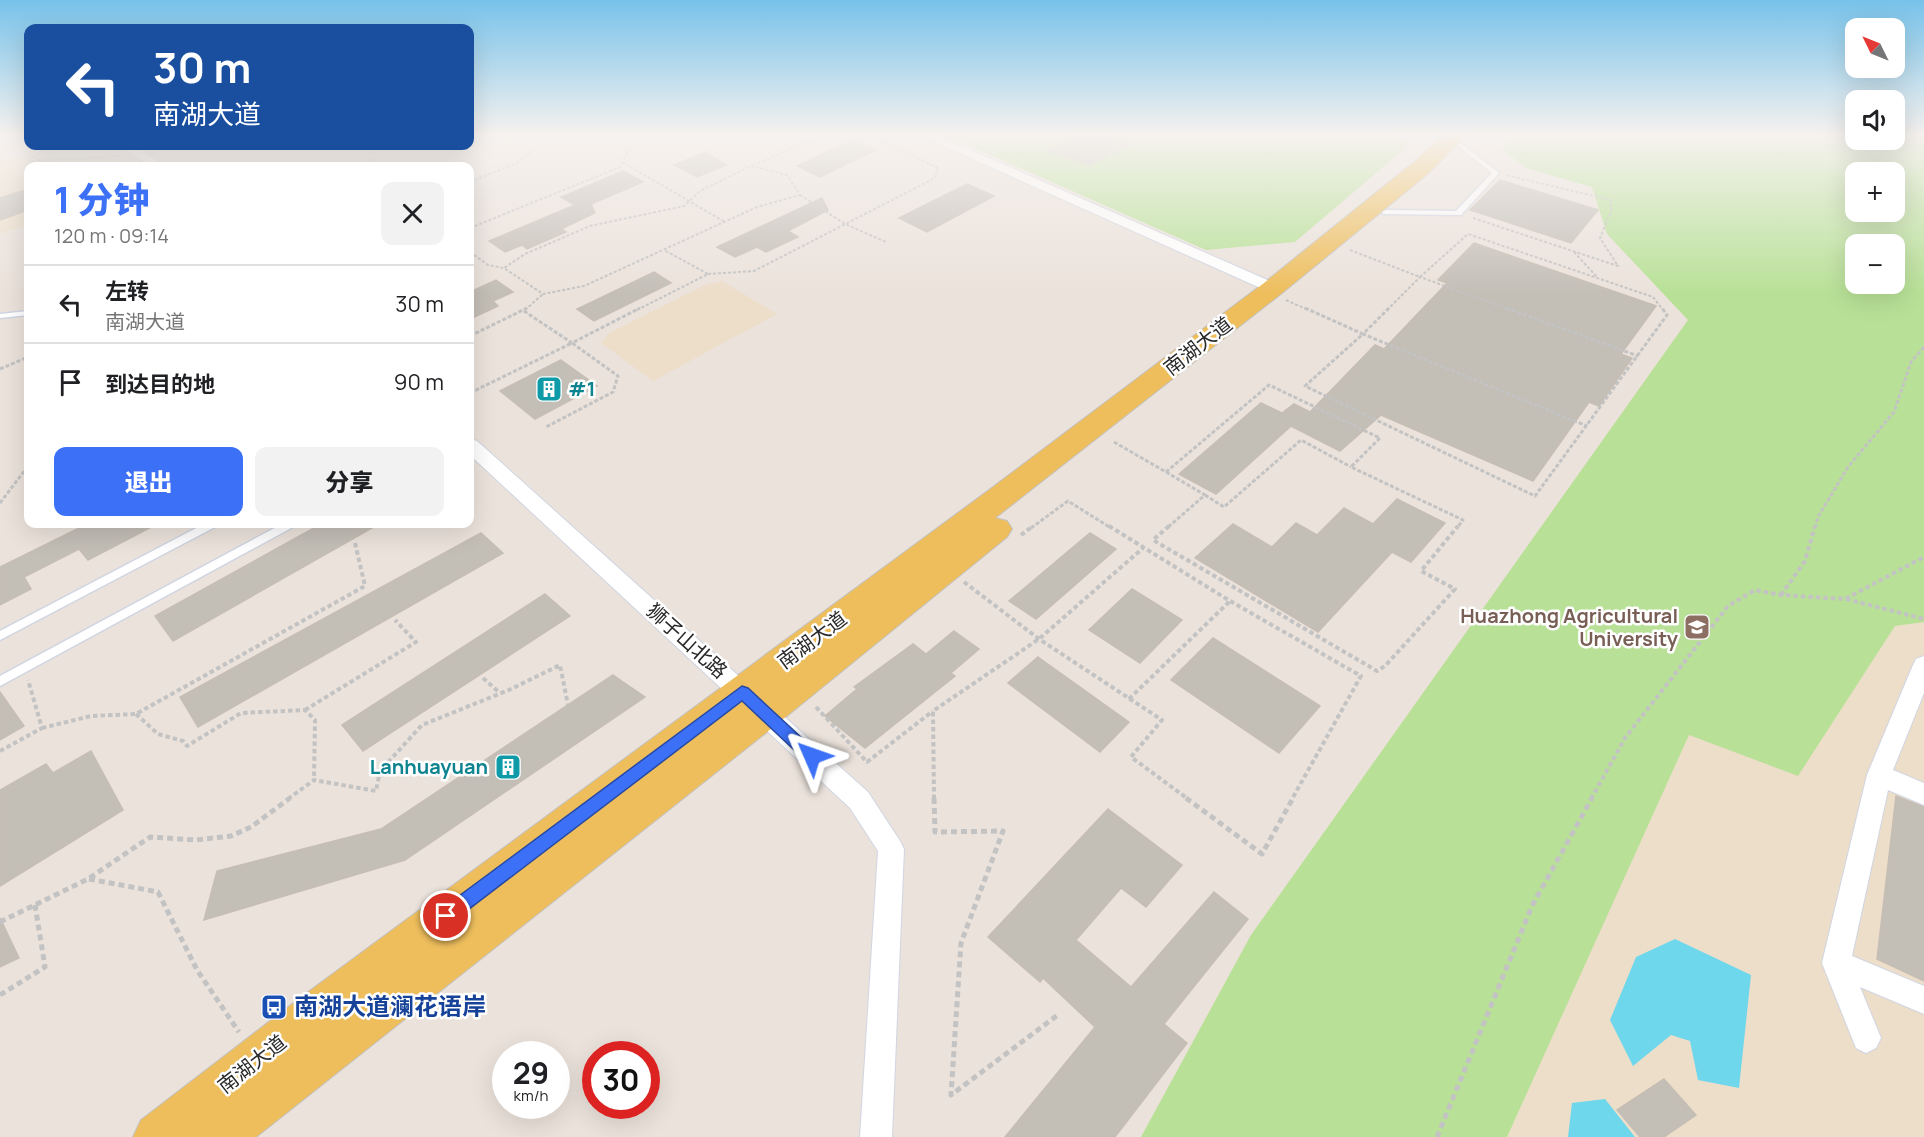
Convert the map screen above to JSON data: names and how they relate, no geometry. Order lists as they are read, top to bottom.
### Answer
{
  "streets": {
    "main road": ["南湖大道"],
    "street": ["狮子山北路"]
  },
  "crossings": [
    ["南湖大道", "狮子山北路"]
  ],
  "places": {
    "building": ["#1", "Lanhuayuan"],
    "school or university": ["Huazhong Agricultural University"],
    "bus stop": ["南湖大道澜花语岸"]
  },
  "north": "top left",
  "page": {
    "map_buttons": ["+", "−"],
    "turn": ["30 m", "南湖大道"],
    "heading": ["1 分钟", "120 m · 09:14"],
    "list": [
      {
        "name": "左转",
        "note": "南湖大道",
        "value": "30 m"
      },
      {
        "name": "到达目的地",
        "value": "90 m"
      }
    ],
    "buttons": ["退出", "分享"],
    "speed": "29 km/h",
    "limit": "30"
  }
}
